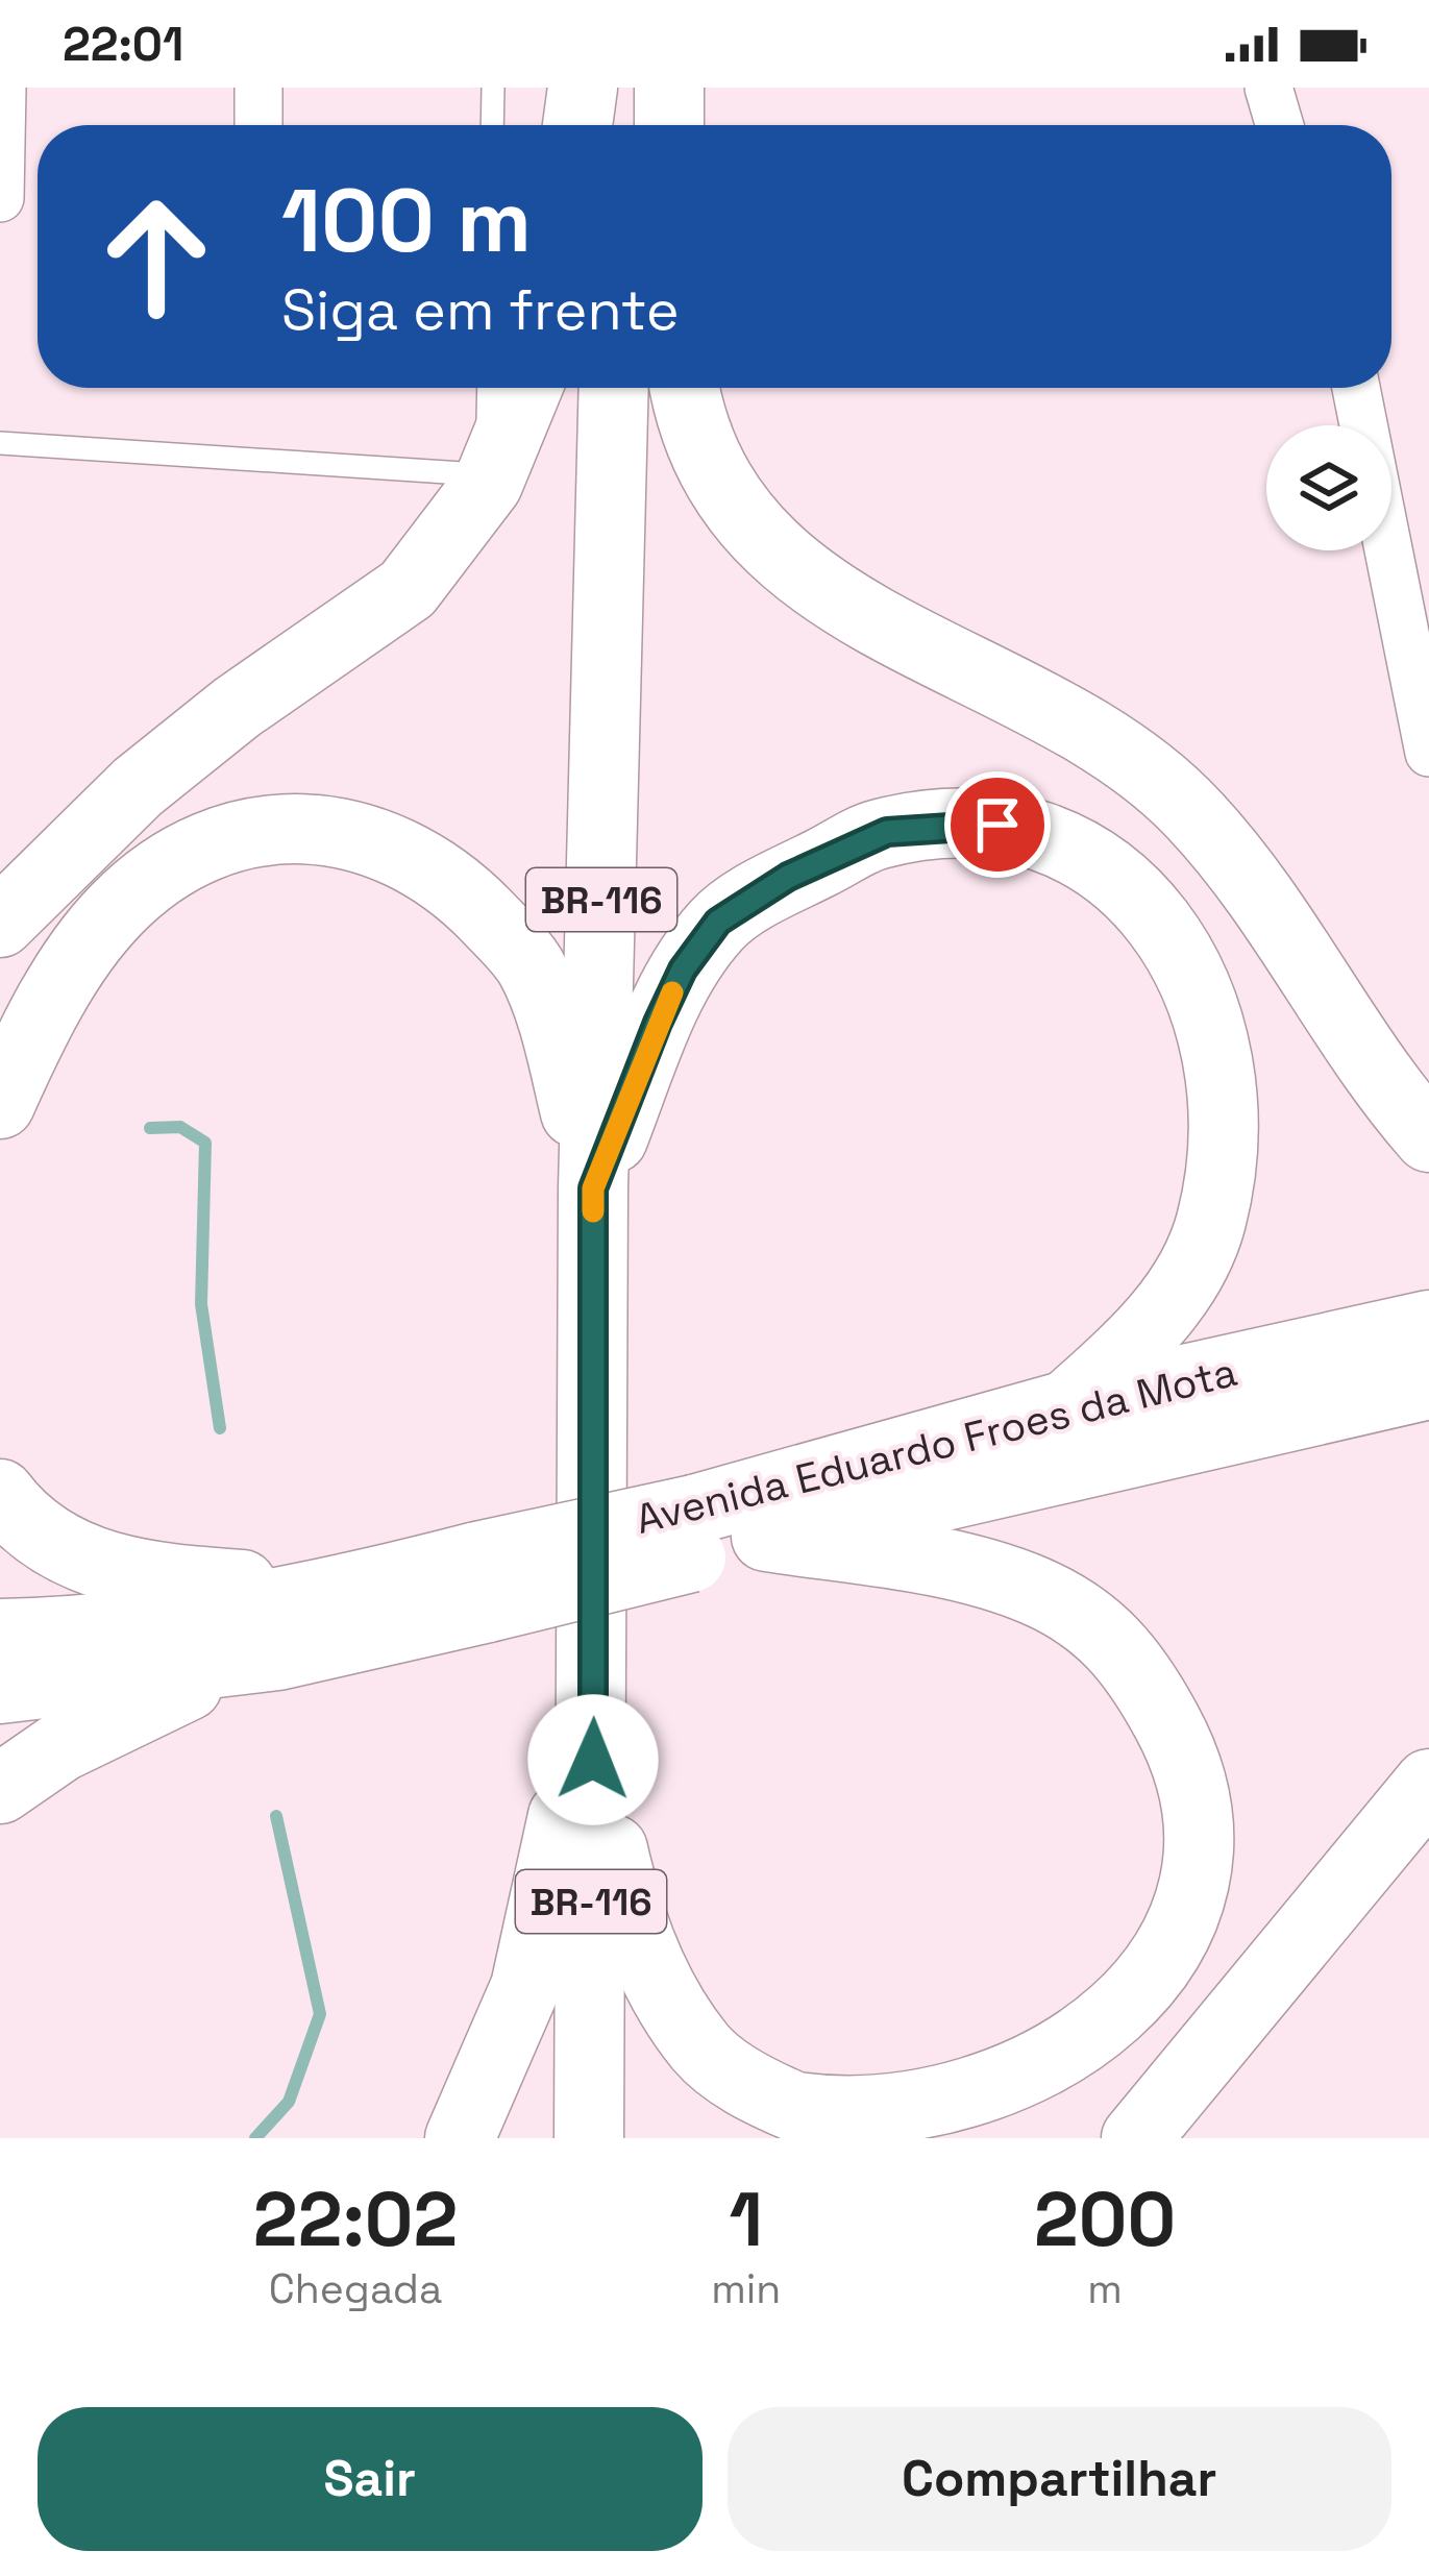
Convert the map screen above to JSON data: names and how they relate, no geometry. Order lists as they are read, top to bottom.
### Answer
{
  "streets": {
    "highway": ["BR-116", "Avenida Eduardo Froes da Mota"]
  },
  "page": {
    "status": "22:01",
    "turn": ["100 m", "Siga em frente"],
    "eta": [
      "22:02",
      "Chegada",
      "1",
      "min",
      "200",
      "m"
    ],
    "buttons": ["Sair", "Compartilhar"]
  }
}
